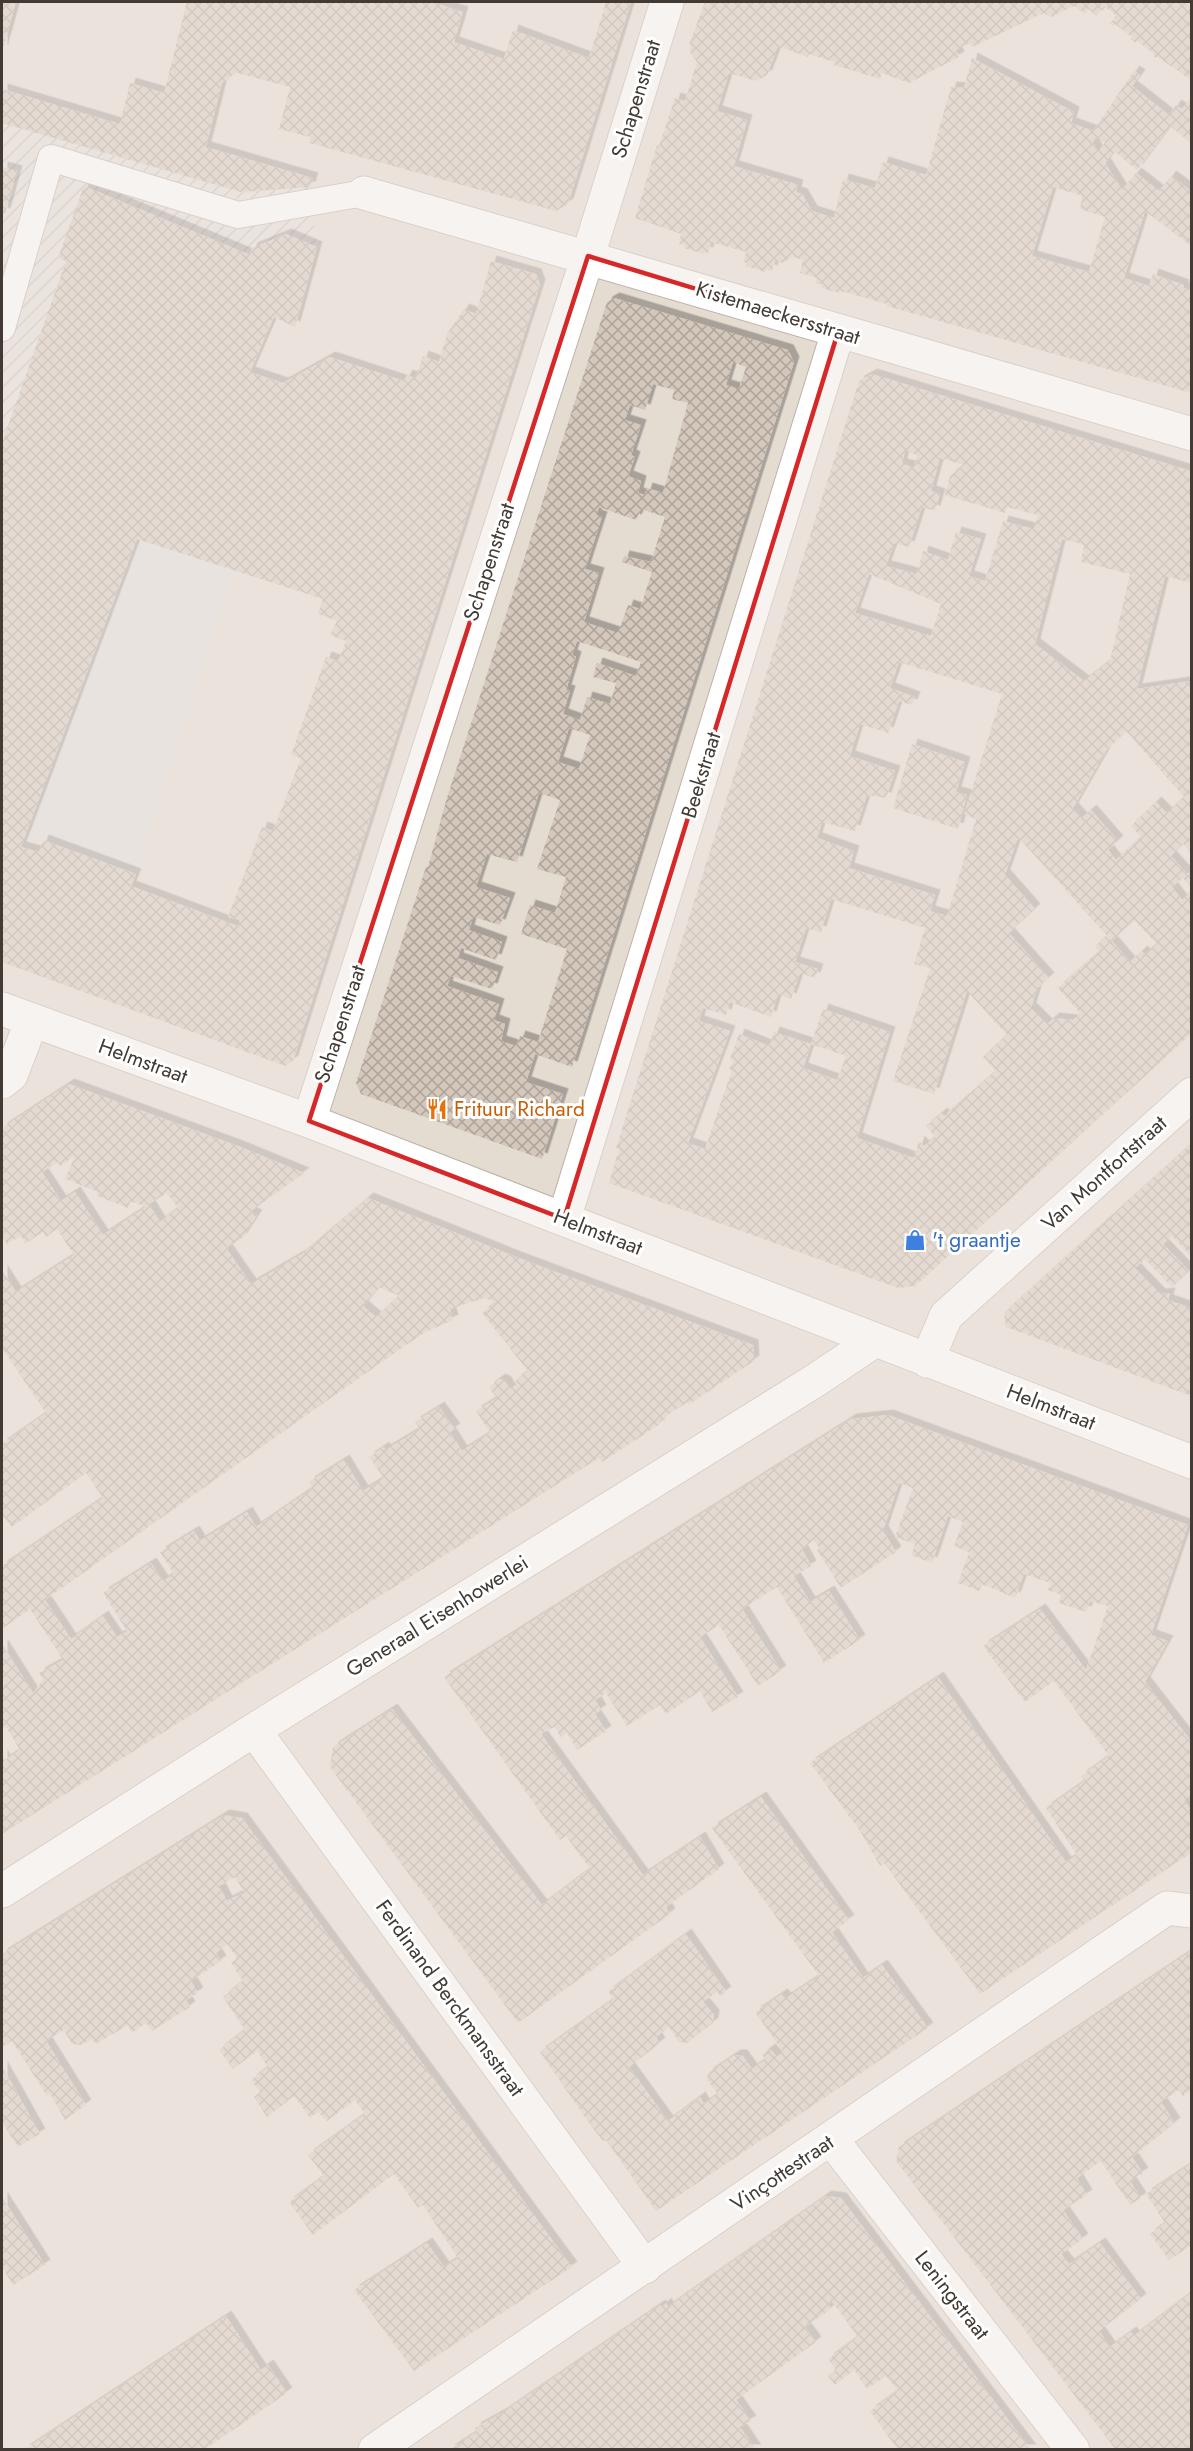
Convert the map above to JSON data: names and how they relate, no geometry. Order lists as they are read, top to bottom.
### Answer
{
  "streets": {
    "street": [
      "Schapenstraat",
      "Kistemaeckersstraat",
      "Beekstraat",
      "Helmstraat",
      "Van Montfortstraat",
      "Generaal Eisenhowerlei",
      "Ferdinand Berckmansstraat",
      "Vinçottestraat",
      "Leningstraat"
    ]
  },
  "crossings": [
    ["Schapenstraat", "Kistemaeckersstraat"],
    ["Schapenstraat", "Helmstraat"],
    ["Kistemaeckersstraat", "Beekstraat"],
    ["Beekstraat", "Helmstraat"],
    ["Helmstraat", "Van Montfortstraat"],
    ["Helmstraat", "Generaal Eisenhowerlei"],
    ["Generaal Eisenhowerlei", "Ferdinand Berckmansstraat"],
    ["Ferdinand Berckmansstraat", "Vinçottestraat"],
    ["Vinçottestraat", "Leningstraat"]
  ],
  "places": {
    "restaurant": ["Frituur Richard"],
    "shop": ["'t graantje"]
  }
}
